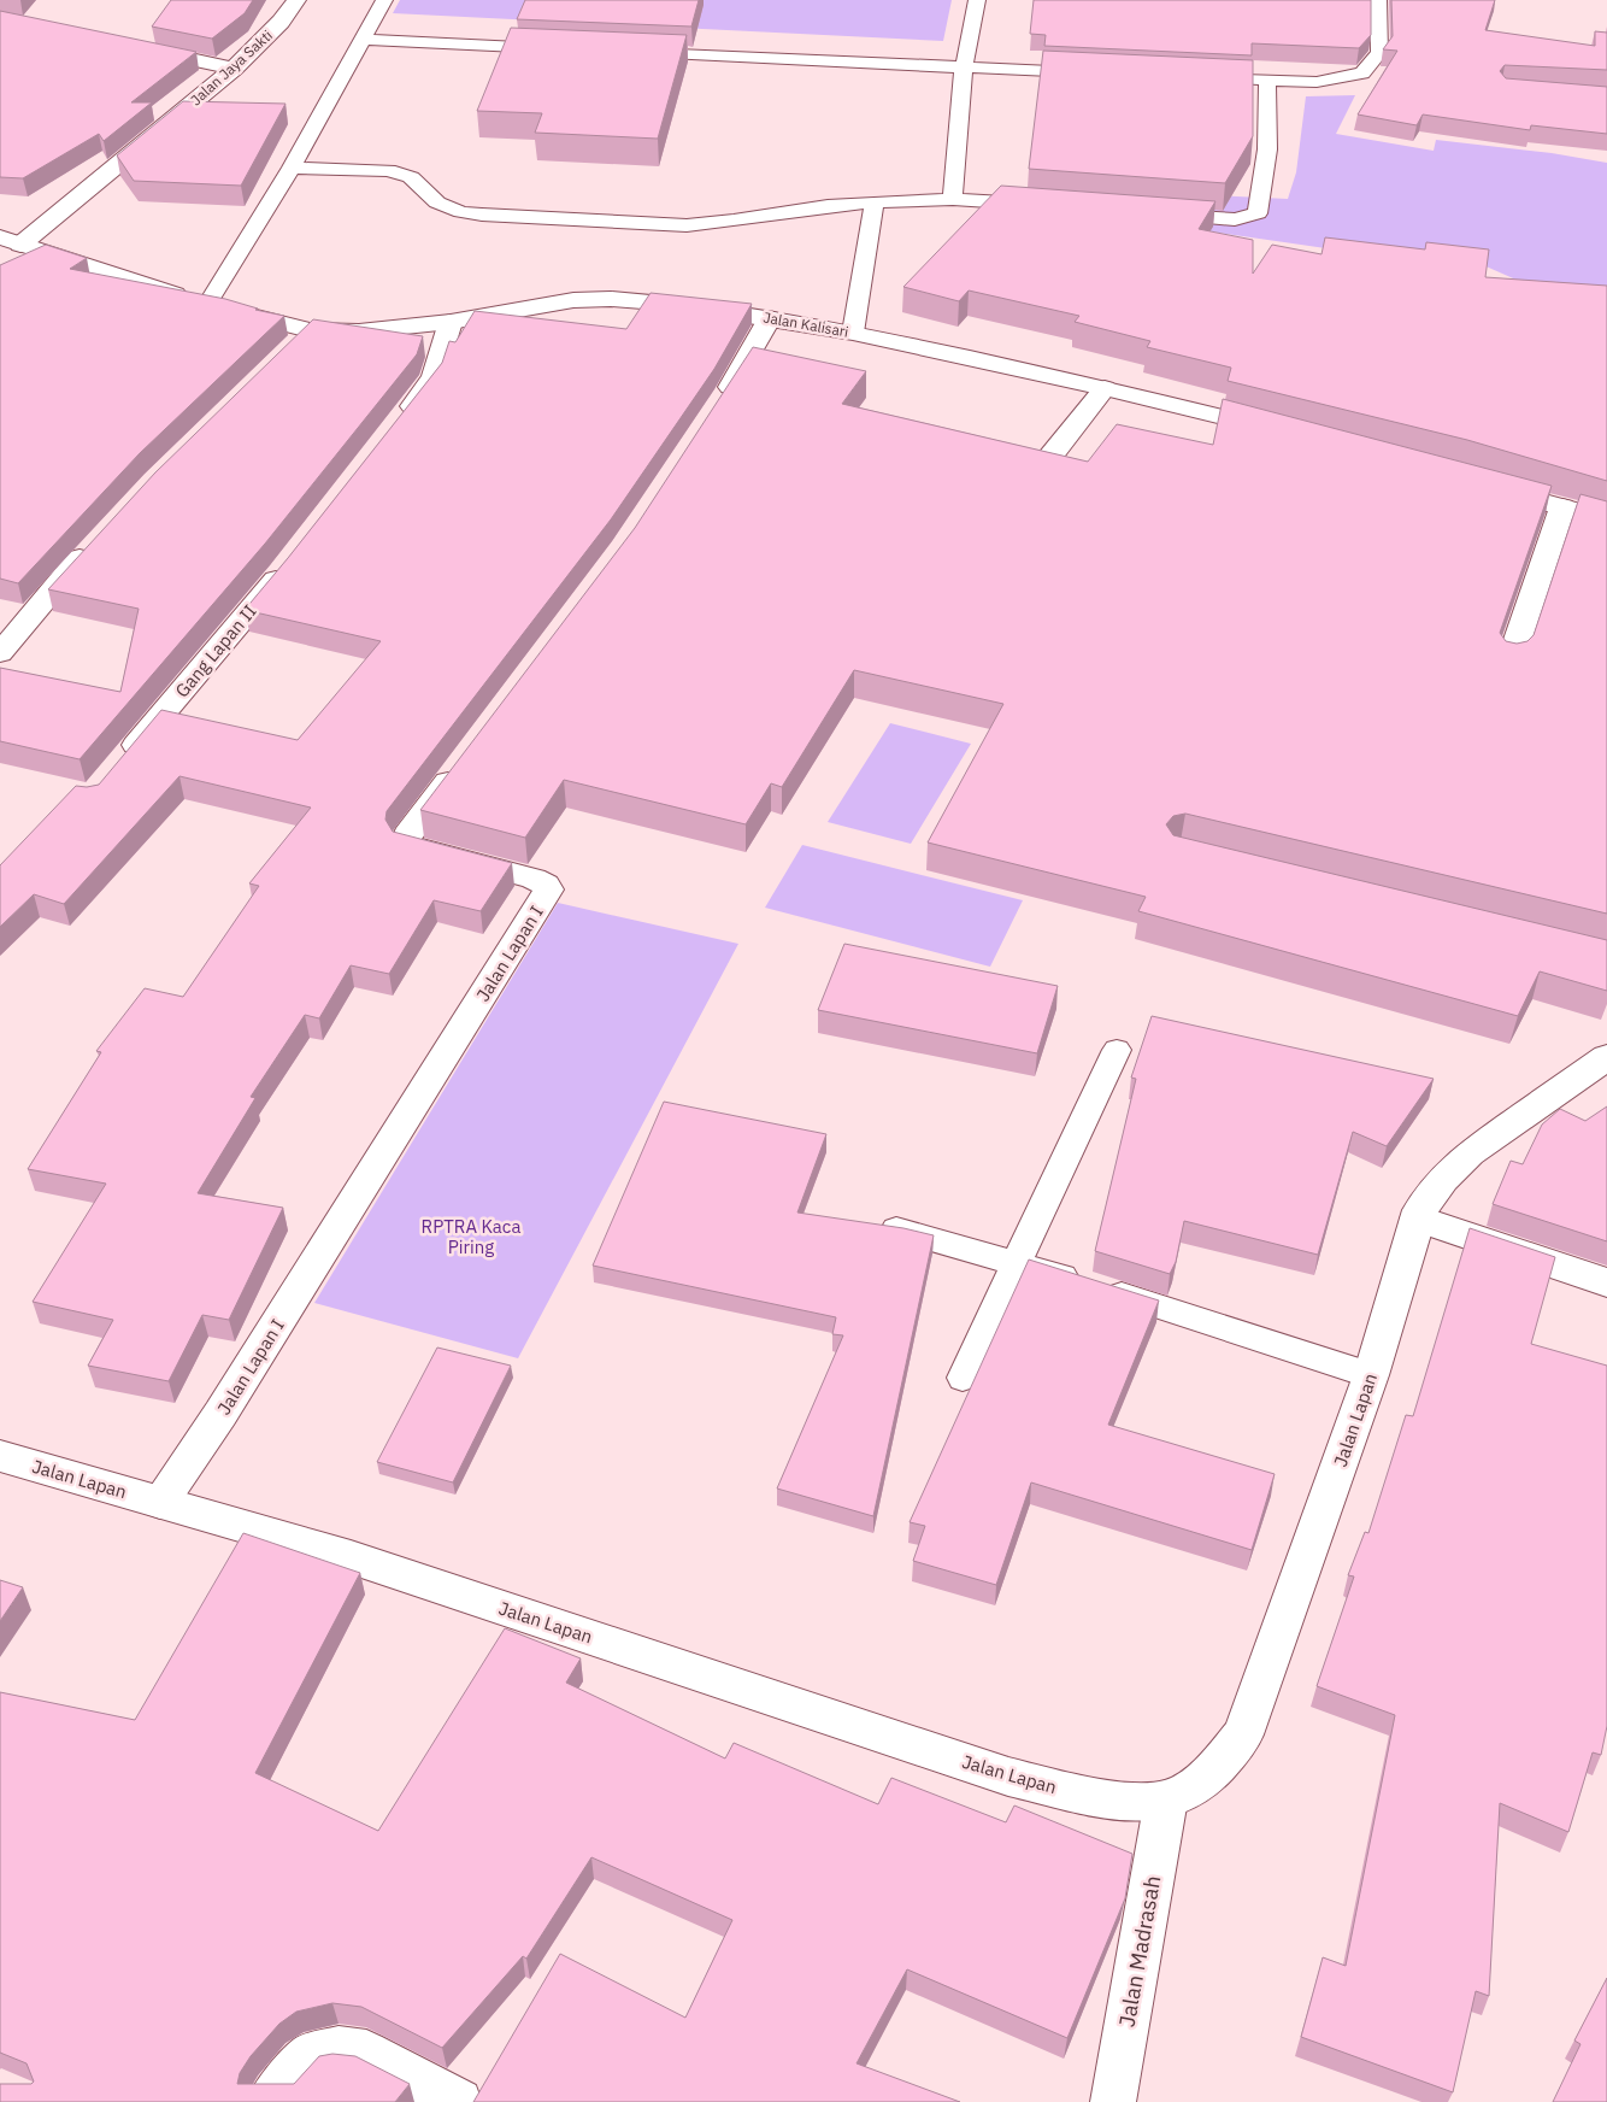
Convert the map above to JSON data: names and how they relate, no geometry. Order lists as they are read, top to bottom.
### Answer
{
  "streets": {
    "street": [
      "Jalan Jaya Sakti",
      "Jalan Kalisari",
      "Gang Lapan II",
      "Jalan Lapan I",
      "Jalan Lapan",
      "Jalan Madrasah"
    ]
  },
  "crossings": [
    ["Jalan Jaya Sakti", "Jalan Kalisari"],
    ["Jalan Lapan I", "Jalan Lapan"],
    ["Jalan Lapan", "Jalan Madrasah"]
  ],
  "parks": ["RPTRA Kaca Piring"]
}
